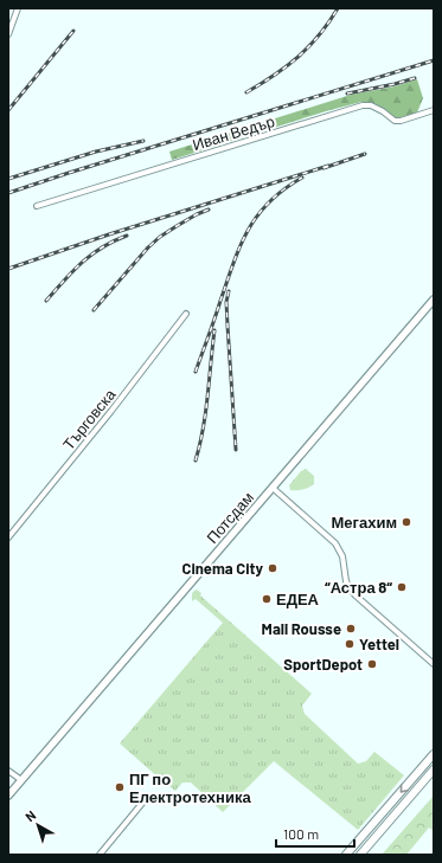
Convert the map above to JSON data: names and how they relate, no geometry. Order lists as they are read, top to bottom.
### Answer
{
  "streets": {
    "street": ["Иван Ведър", "Търговска", "Потсдам"]
  },
  "places": [
    "Мегахим",
    "Cinema City",
    "“Астра 8“",
    "ЕДЕА",
    "Mall Rousse",
    "Yettel",
    "SportDepot",
    "ПГ по Електротехника"
  ],
  "scale_bar": "100 m",
  "north": "top left"
}
